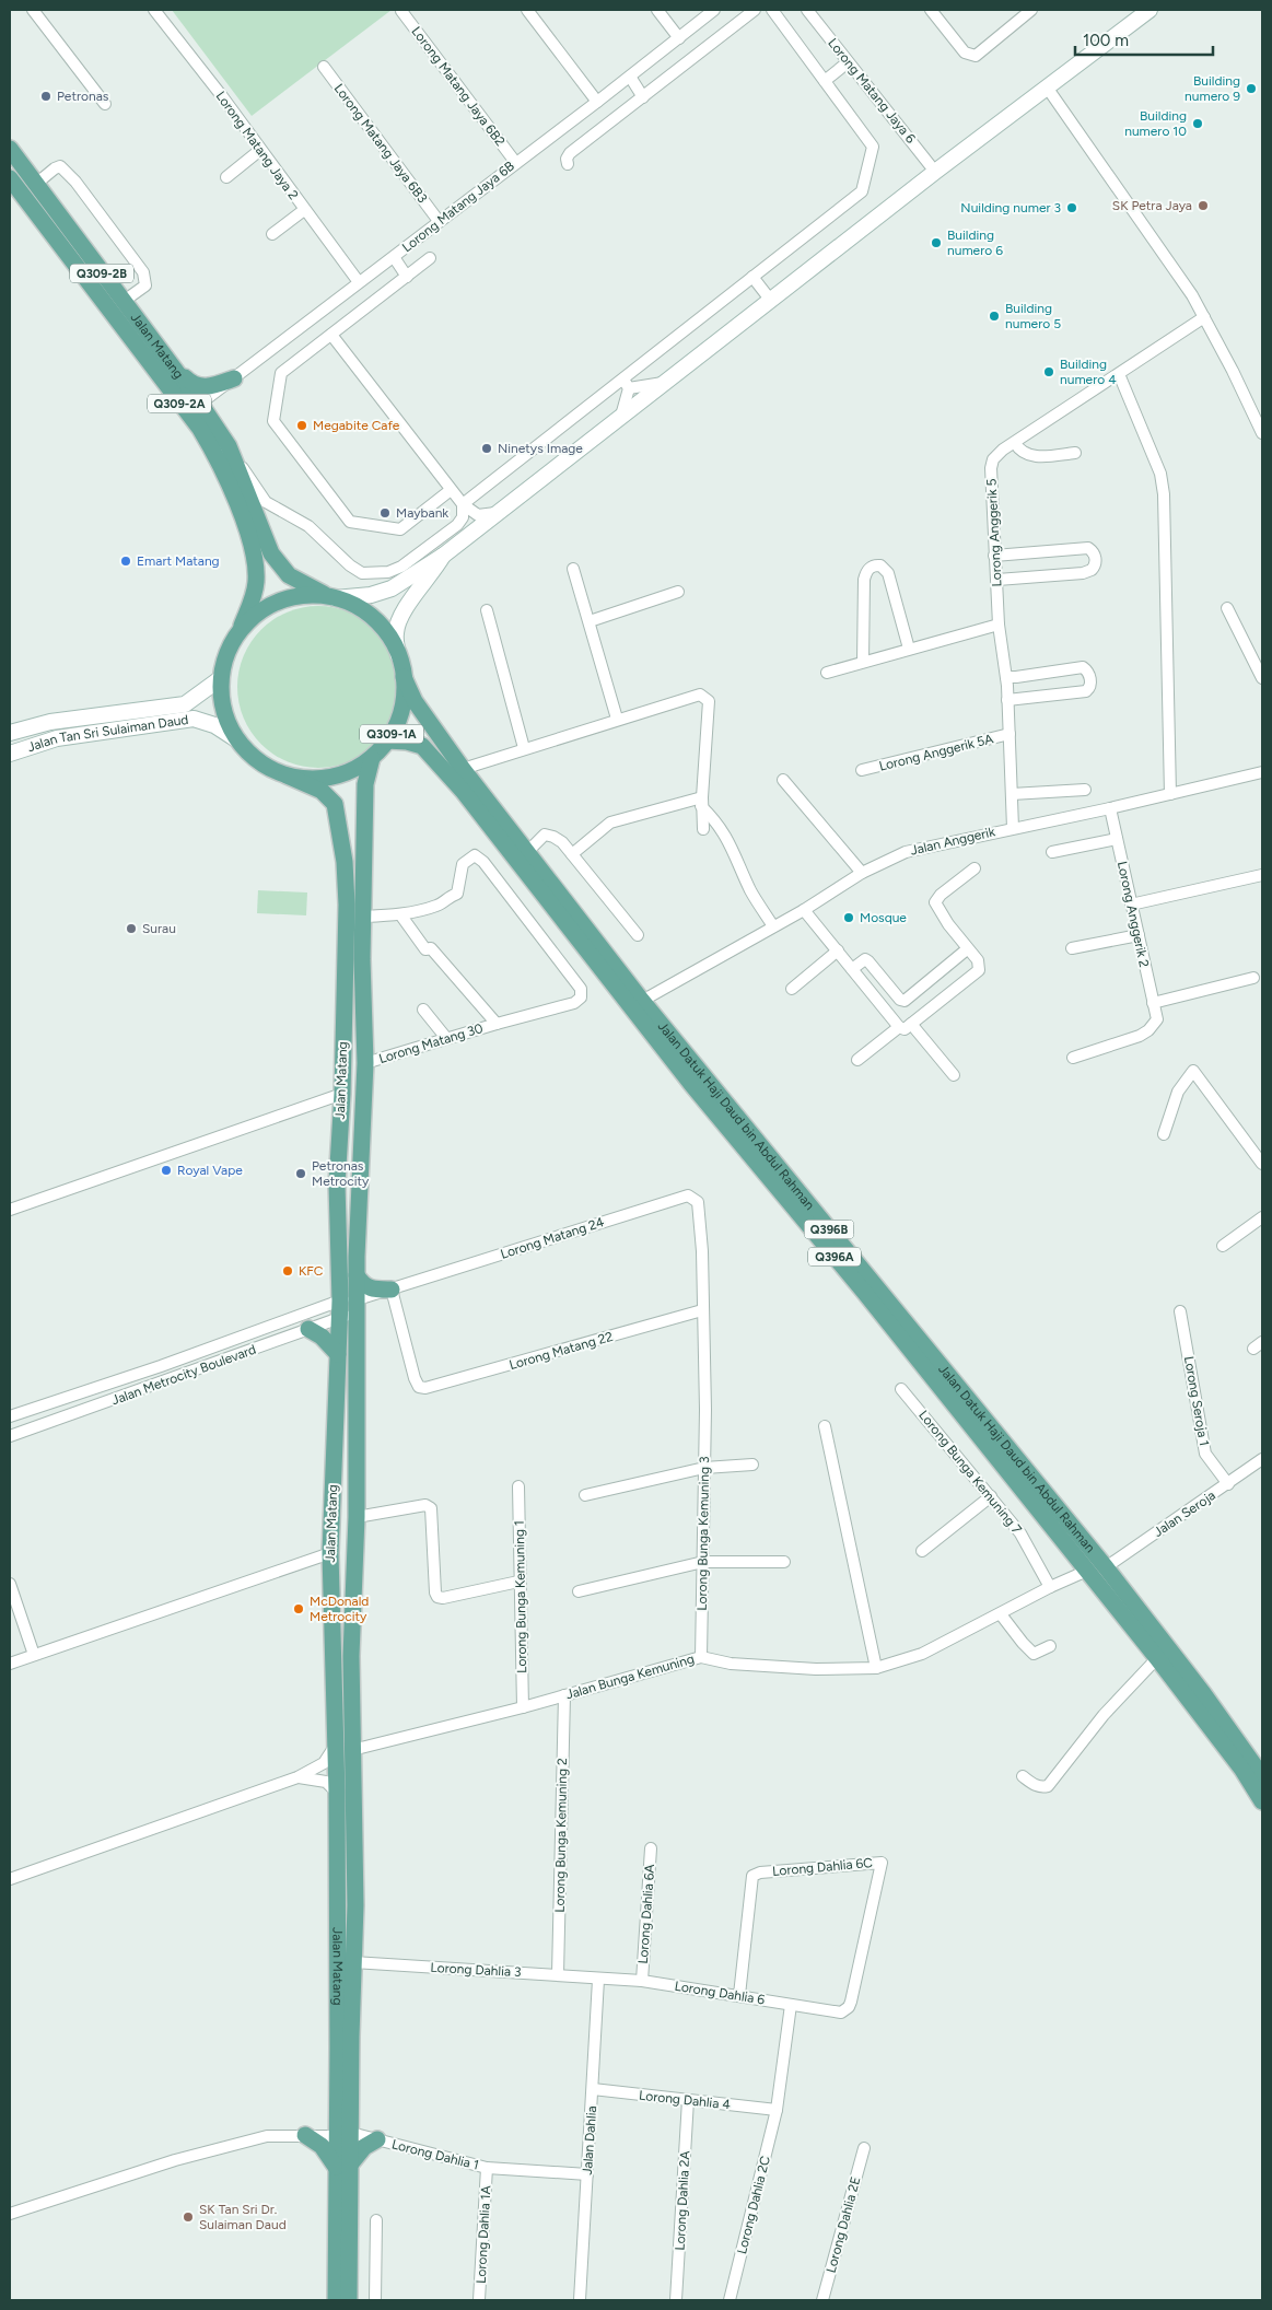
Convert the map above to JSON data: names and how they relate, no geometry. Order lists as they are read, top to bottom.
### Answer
{
  "streets": {
    "main road": [
      "Q309-2B",
      "Jalan Matang",
      "Q309-2A",
      "Q309-1A",
      "Jalan Datuk Haji Daud bin Abdul Rahman",
      "Q396B",
      "Q396A"
    ],
    "street": [
      "Lorong Matang Jaya 6B2",
      "Lorong Matang Jaya 6",
      "Lorong Matang Jaya 6B3",
      "Lorong Matang Jaya 2",
      "Lorong Matang Jaya 6B",
      "Lorong Anggerik 5",
      "Jalan Tan Sri Sulaiman Daud",
      "Lorong Anggerik 5A",
      "Jalan Anggerik",
      "Lorong Anggerik 2",
      "Lorong Matang 30",
      "Lorong Matang 24",
      "Lorong Matang 22",
      "Jalan Metrocity Boulevard",
      "Lorong Seroja 1",
      "Lorong Bunga Kemuning 7",
      "Jalan Seroja",
      "Lorong Bunga Kemuning 3",
      "Lorong Bunga Kemuning 1",
      "Jalan Bunga Kemuning",
      "Lorong Bunga Kemuning 2",
      "Lorong Dahlia 6C",
      "Lorong Dahlia 6A",
      "Lorong Dahlia 3",
      "Lorong Dahlia 6",
      "Lorong Dahlia 4",
      "Jalan Dahlia",
      "Lorong Dahlia 1",
      "Lorong Dahlia 2A",
      "Lorong Dahlia 2C",
      "Lorong Dahlia 2E",
      "Lorong Dahlia 1A"
    ]
  },
  "crossings": [
    ["Lorong Matang Jaya 6B2", "Lorong Matang Jaya 6B"],
    ["Lorong Matang Jaya 6B3", "Lorong Matang Jaya 6B"],
    ["Lorong Matang Jaya 2", "Lorong Matang Jaya 6B"],
    ["Lorong Matang Jaya 6B", "Jalan Matang"],
    ["Jalan Matang", "Q309-1A"],
    ["Jalan Matang", "Jalan Tan Sri Sulaiman Daud"],
    ["Jalan Matang", "Lorong Matang 30"],
    ["Jalan Matang", "Jalan Datuk Haji Daud bin Abdul Rahman"],
    ["Jalan Matang", "Lorong Matang 24"],
    ["Jalan Matang", "Jalan Metrocity Boulevard"],
    ["Jalan Matang", "Jalan Bunga Kemuning"],
    ["Jalan Matang", "Lorong Dahlia 3"],
    ["Jalan Matang", "Lorong Dahlia 1"],
    ["Lorong Anggerik 5", "Lorong Anggerik 5A"],
    ["Lorong Anggerik 5", "Jalan Anggerik"],
    ["Q309-1A", "Jalan Tan Sri Sulaiman Daud"],
    ["Q309-1A", "Jalan Datuk Haji Daud bin Abdul Rahman"],
    ["Jalan Tan Sri Sulaiman Daud", "Jalan Datuk Haji Daud bin Abdul Rahman"],
    ["Jalan Anggerik", "Lorong Anggerik 2"],
    ["Jalan Anggerik", "Jalan Datuk Haji Daud bin Abdul Rahman"],
    ["Jalan Datuk Haji Daud bin Abdul Rahman", "Jalan Seroja"],
    ["Jalan Datuk Haji Daud bin Abdul Rahman", "Jalan Bunga Kemuning"],
    ["Lorong Matang 24", "Lorong Matang 22"],
    ["Lorong Matang 24", "Jalan Metrocity Boulevard"],
    ["Lorong Matang 24", "Lorong Bunga Kemuning 3"],
    ["Lorong Matang 22", "Lorong Bunga Kemuning 3"],
    ["Lorong Seroja 1", "Jalan Seroja"],
    ["Lorong Bunga Kemuning 7", "Jalan Bunga Kemuning"],
    ["Lorong Bunga Kemuning 3", "Jalan Bunga Kemuning"],
    ["Lorong Bunga Kemuning 1", "Jalan Bunga Kemuning"],
    ["Jalan Bunga Kemuning", "Lorong Bunga Kemuning 2"],
    ["Lorong Bunga Kemuning 2", "Lorong Dahlia 3"],
    ["Lorong Dahlia 6C", "Lorong Dahlia 6"],
    ["Lorong Dahlia 6A", "Lorong Dahlia 6"],
    ["Lorong Dahlia 3", "Lorong Dahlia 6"],
    ["Lorong Dahlia 3", "Jalan Dahlia"],
    ["Lorong Dahlia 6", "Jalan Dahlia"],
    ["Lorong Dahlia 6", "Lorong Dahlia 2C"],
    ["Lorong Dahlia 4", "Jalan Dahlia"],
    ["Lorong Dahlia 4", "Lorong Dahlia 2A"],
    ["Lorong Dahlia 4", "Lorong Dahlia 2C"],
    ["Jalan Dahlia", "Lorong Dahlia 1"],
    ["Lorong Dahlia 1", "Lorong Dahlia 1A"]
  ],
  "places": [
    "Building numero 9",
    "Petronas",
    "Building numero 10",
    "SK Petra Jaya",
    "Nuilding numer 3",
    "Building numero 6",
    "Building numero 5",
    "Building numero 4",
    "Megabite Cafe",
    "Ninetys Image",
    "Maybank",
    "Emart Matang",
    "Mosque",
    "Surau",
    "Royal Vape",
    "Petronas Metrocity",
    "KFC",
    "McDonald Metrocity",
    "SK Tan Sri Dr. Sulaiman Daud"
  ],
  "scale_bar": "100 m"
}
